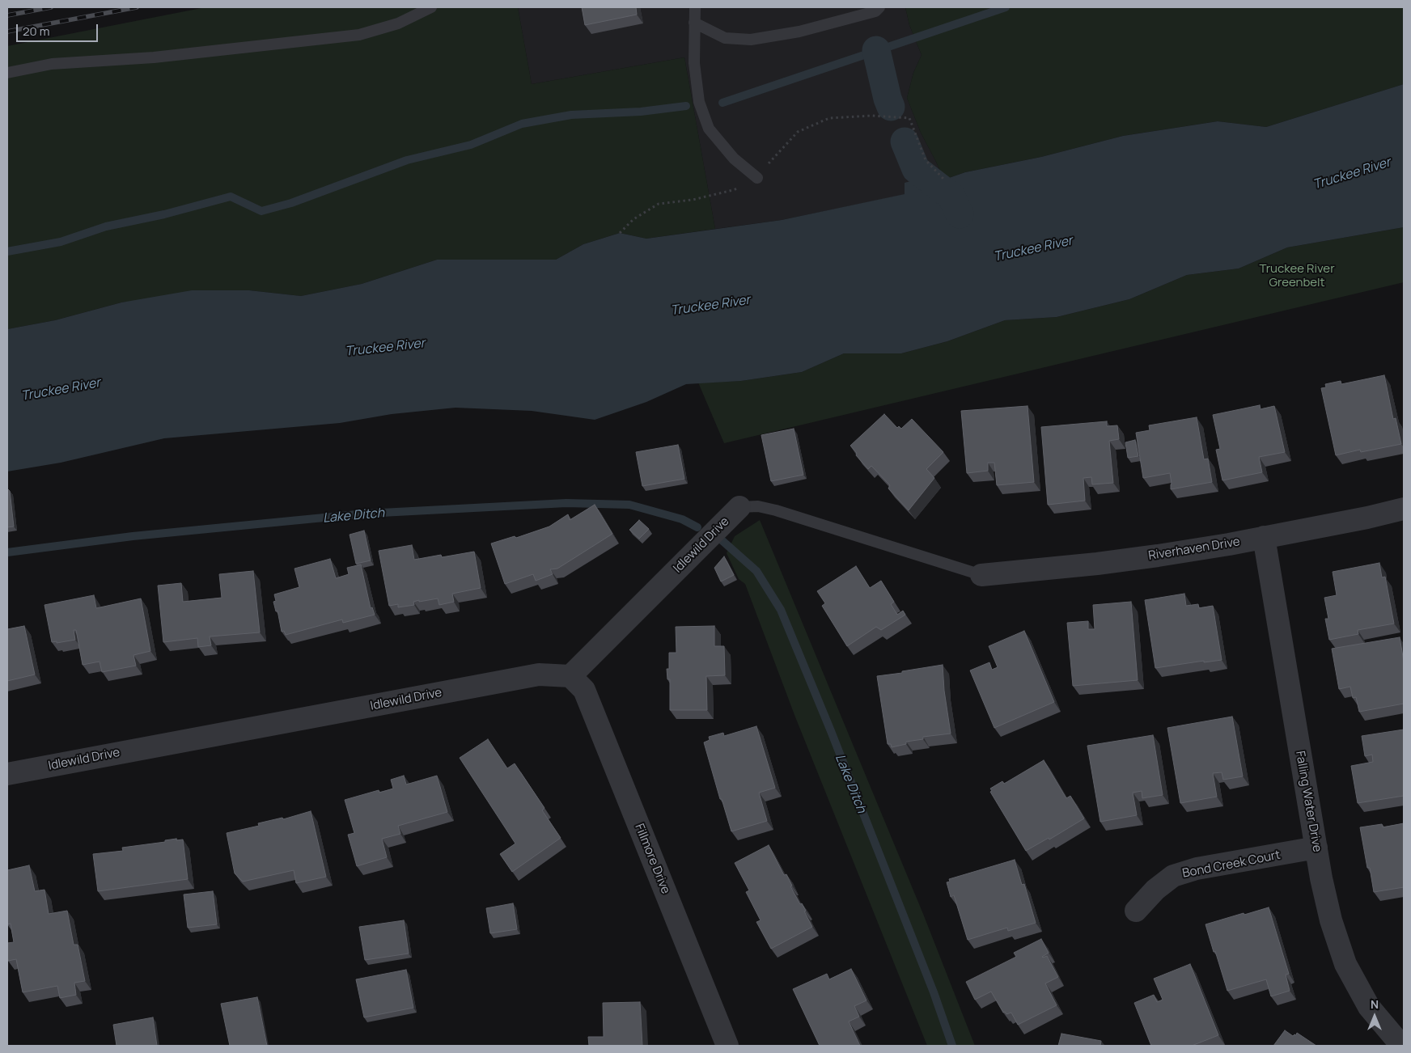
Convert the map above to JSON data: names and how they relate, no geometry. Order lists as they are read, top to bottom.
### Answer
{
  "streets": {
    "street": [
      "Idlewild Drive",
      "Riverhaven Drive",
      "Falling Water Drive",
      "Fillmore Drive",
      "Bond Creek Court"
    ]
  },
  "crossings": [
    ["Idlewild Drive", "Fillmore Drive"],
    ["Riverhaven Drive", "Falling Water Drive"],
    ["Falling Water Drive", "Bond Creek Court"]
  ],
  "water": ["Truckee River", "Lake Ditch"],
  "parks": ["Truckee River Greenbelt"],
  "scale_bar": "20 m",
  "north": "top"
}
